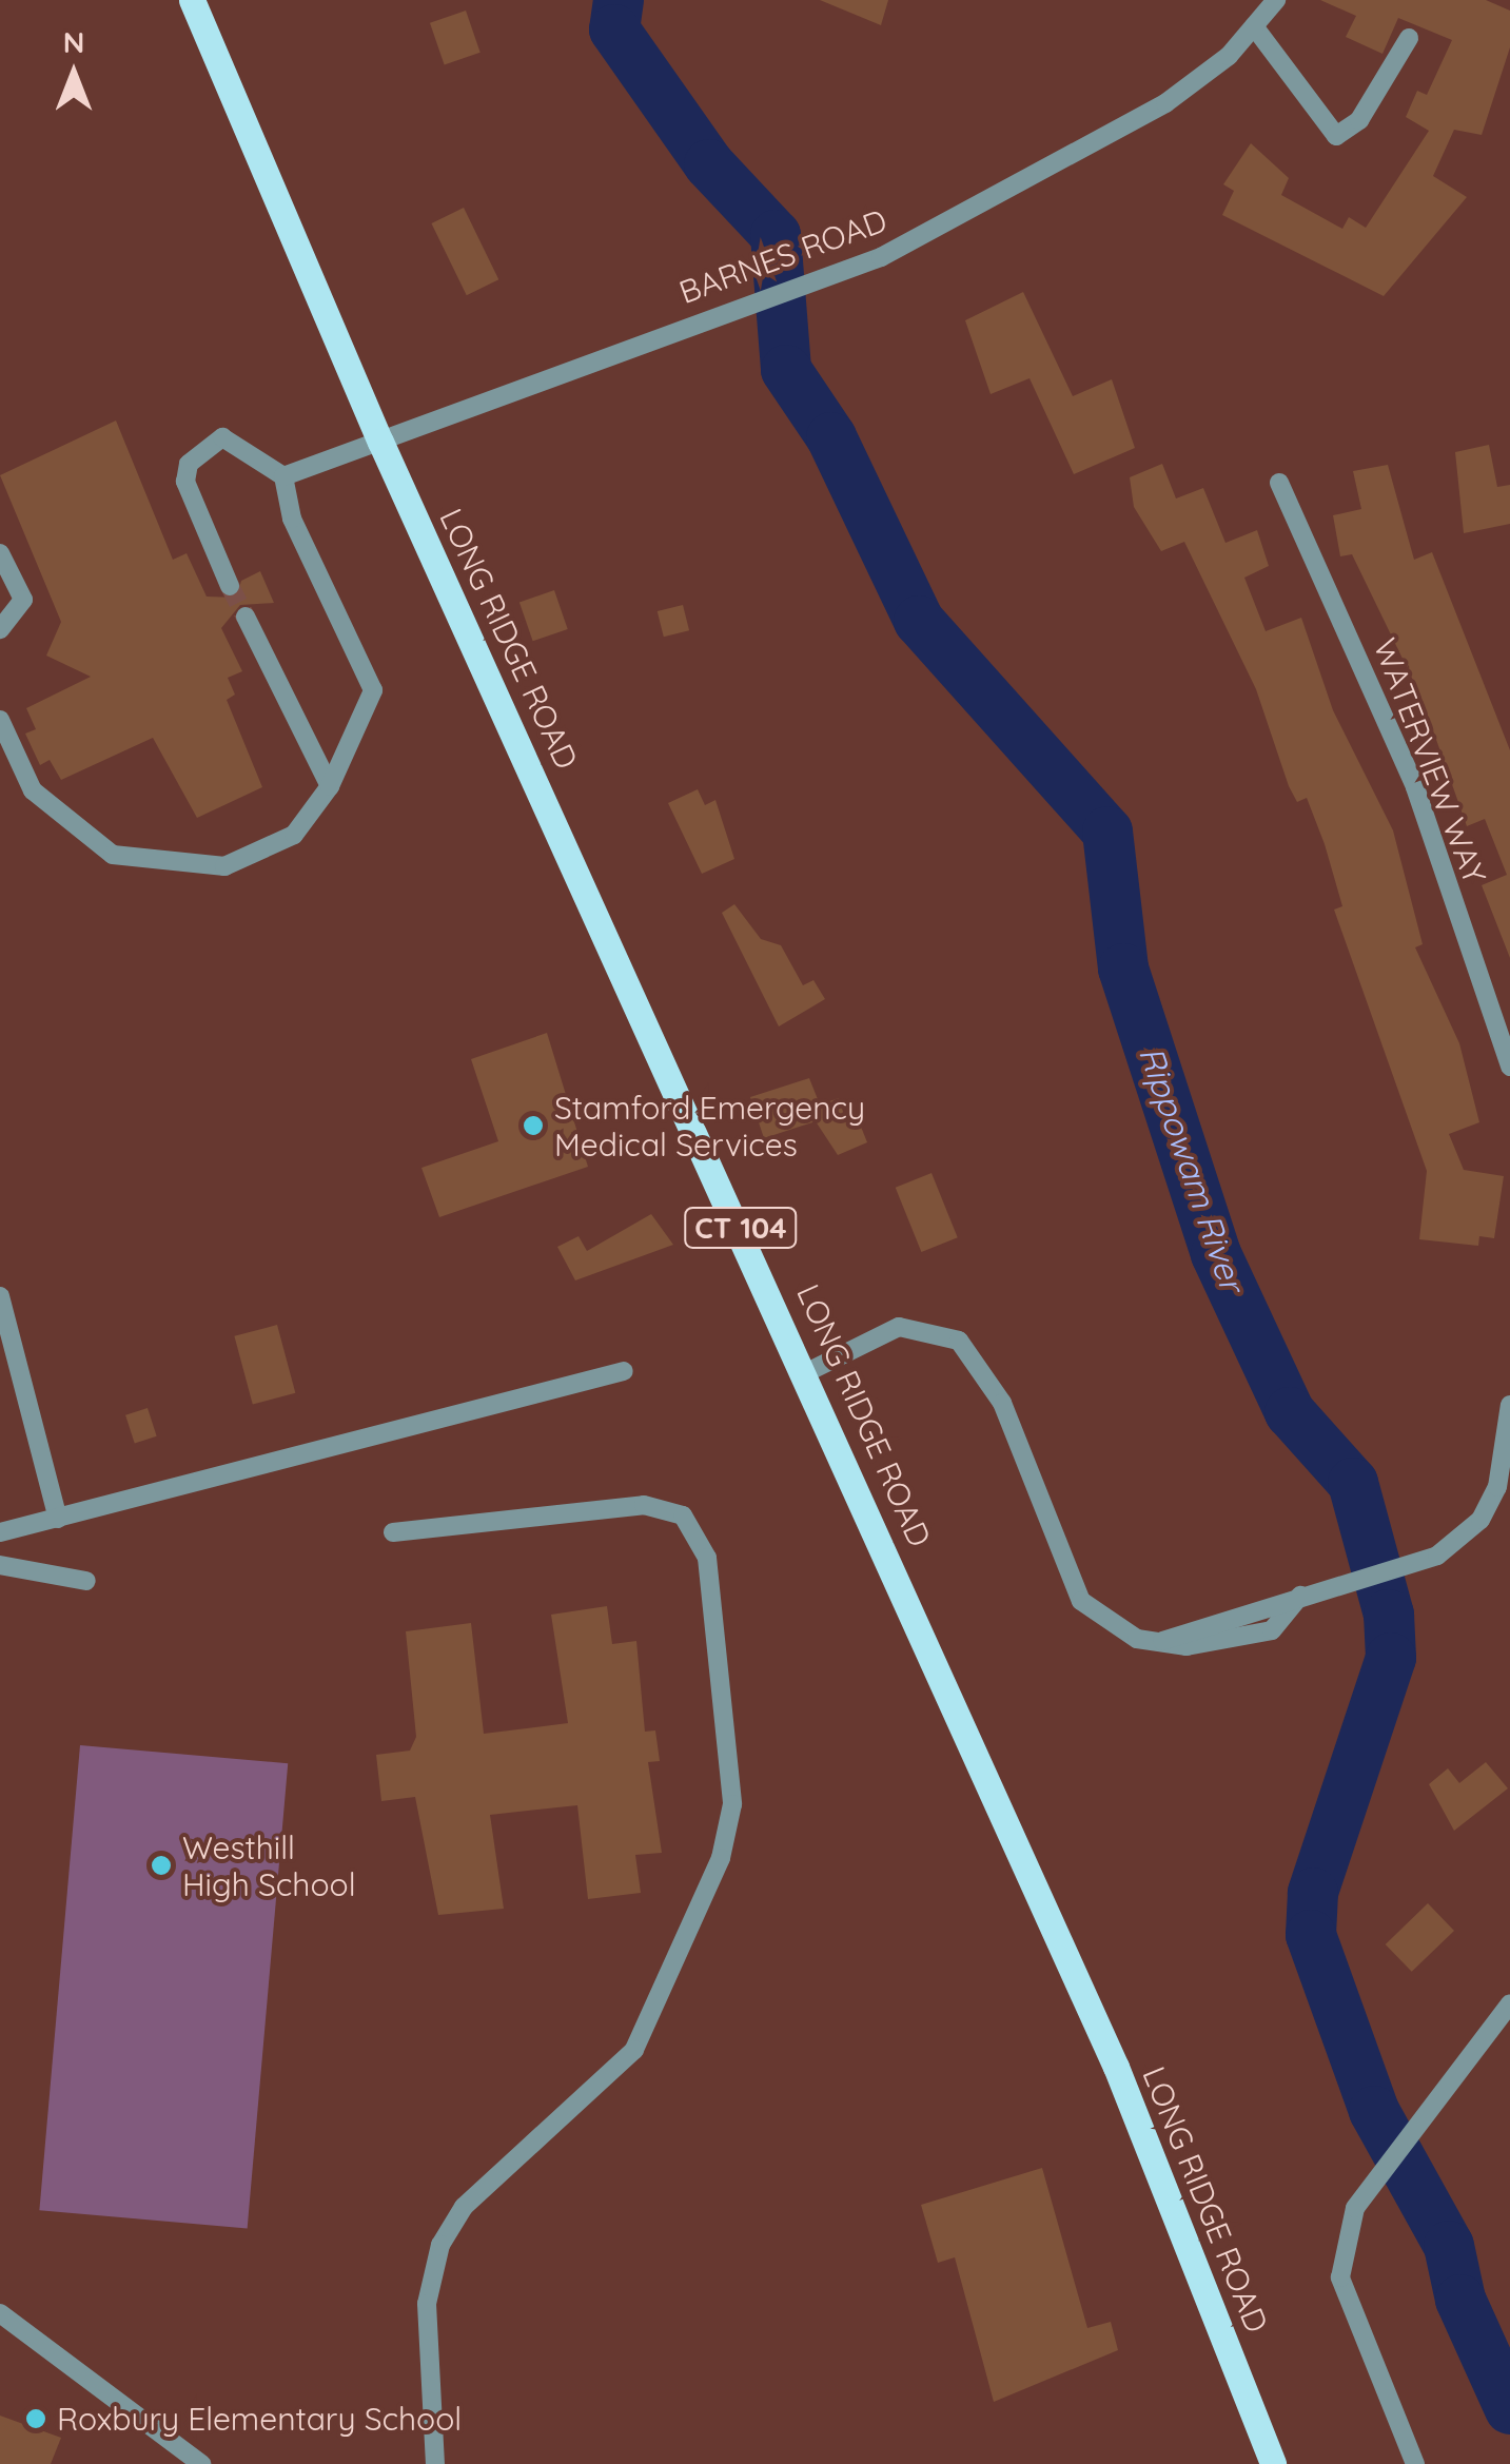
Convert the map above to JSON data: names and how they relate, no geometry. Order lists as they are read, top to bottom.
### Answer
{
  "streets": {
    "main road": ["LONG RIDGE ROAD", "CT 104"],
    "street": ["BARNES ROAD", "WATERVIEW WAY"]
  },
  "crossings": [
    ["BARNES ROAD", "LONG RIDGE ROAD"]
  ],
  "water": ["Rippowam River"],
  "places": ["Stamford Emergency Medical Services", "Westhill High School", "Roxbury Elementary School"],
  "north": "top"
}
